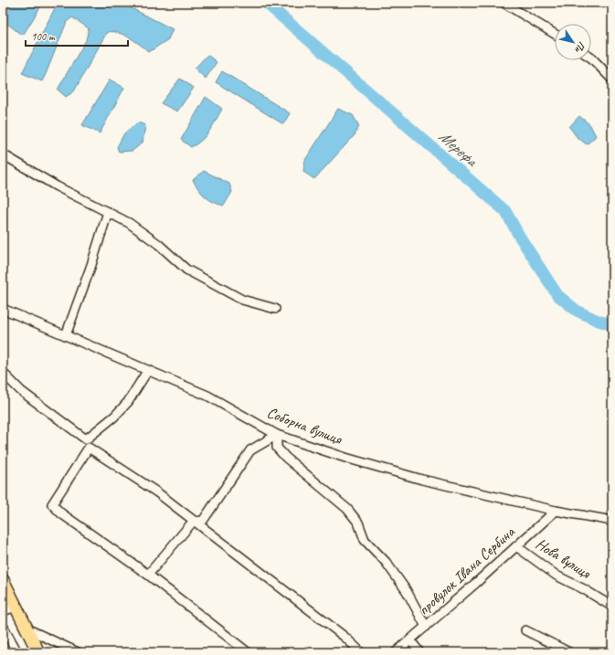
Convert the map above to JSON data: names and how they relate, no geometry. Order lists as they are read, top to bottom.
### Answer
{
  "streets": {
    "street": ["Соборна вулиця", "Нова вулиця", "провулок Івана Сербина"]
  },
  "crossings": [
    ["Соборна вулиця", "провулок Івана Сербина"],
    ["Нова вулиця", "провулок Івана Сербина"]
  ],
  "water": ["Мерефа"],
  "scale_bar": "100 m",
  "north": "bottom right"
}
